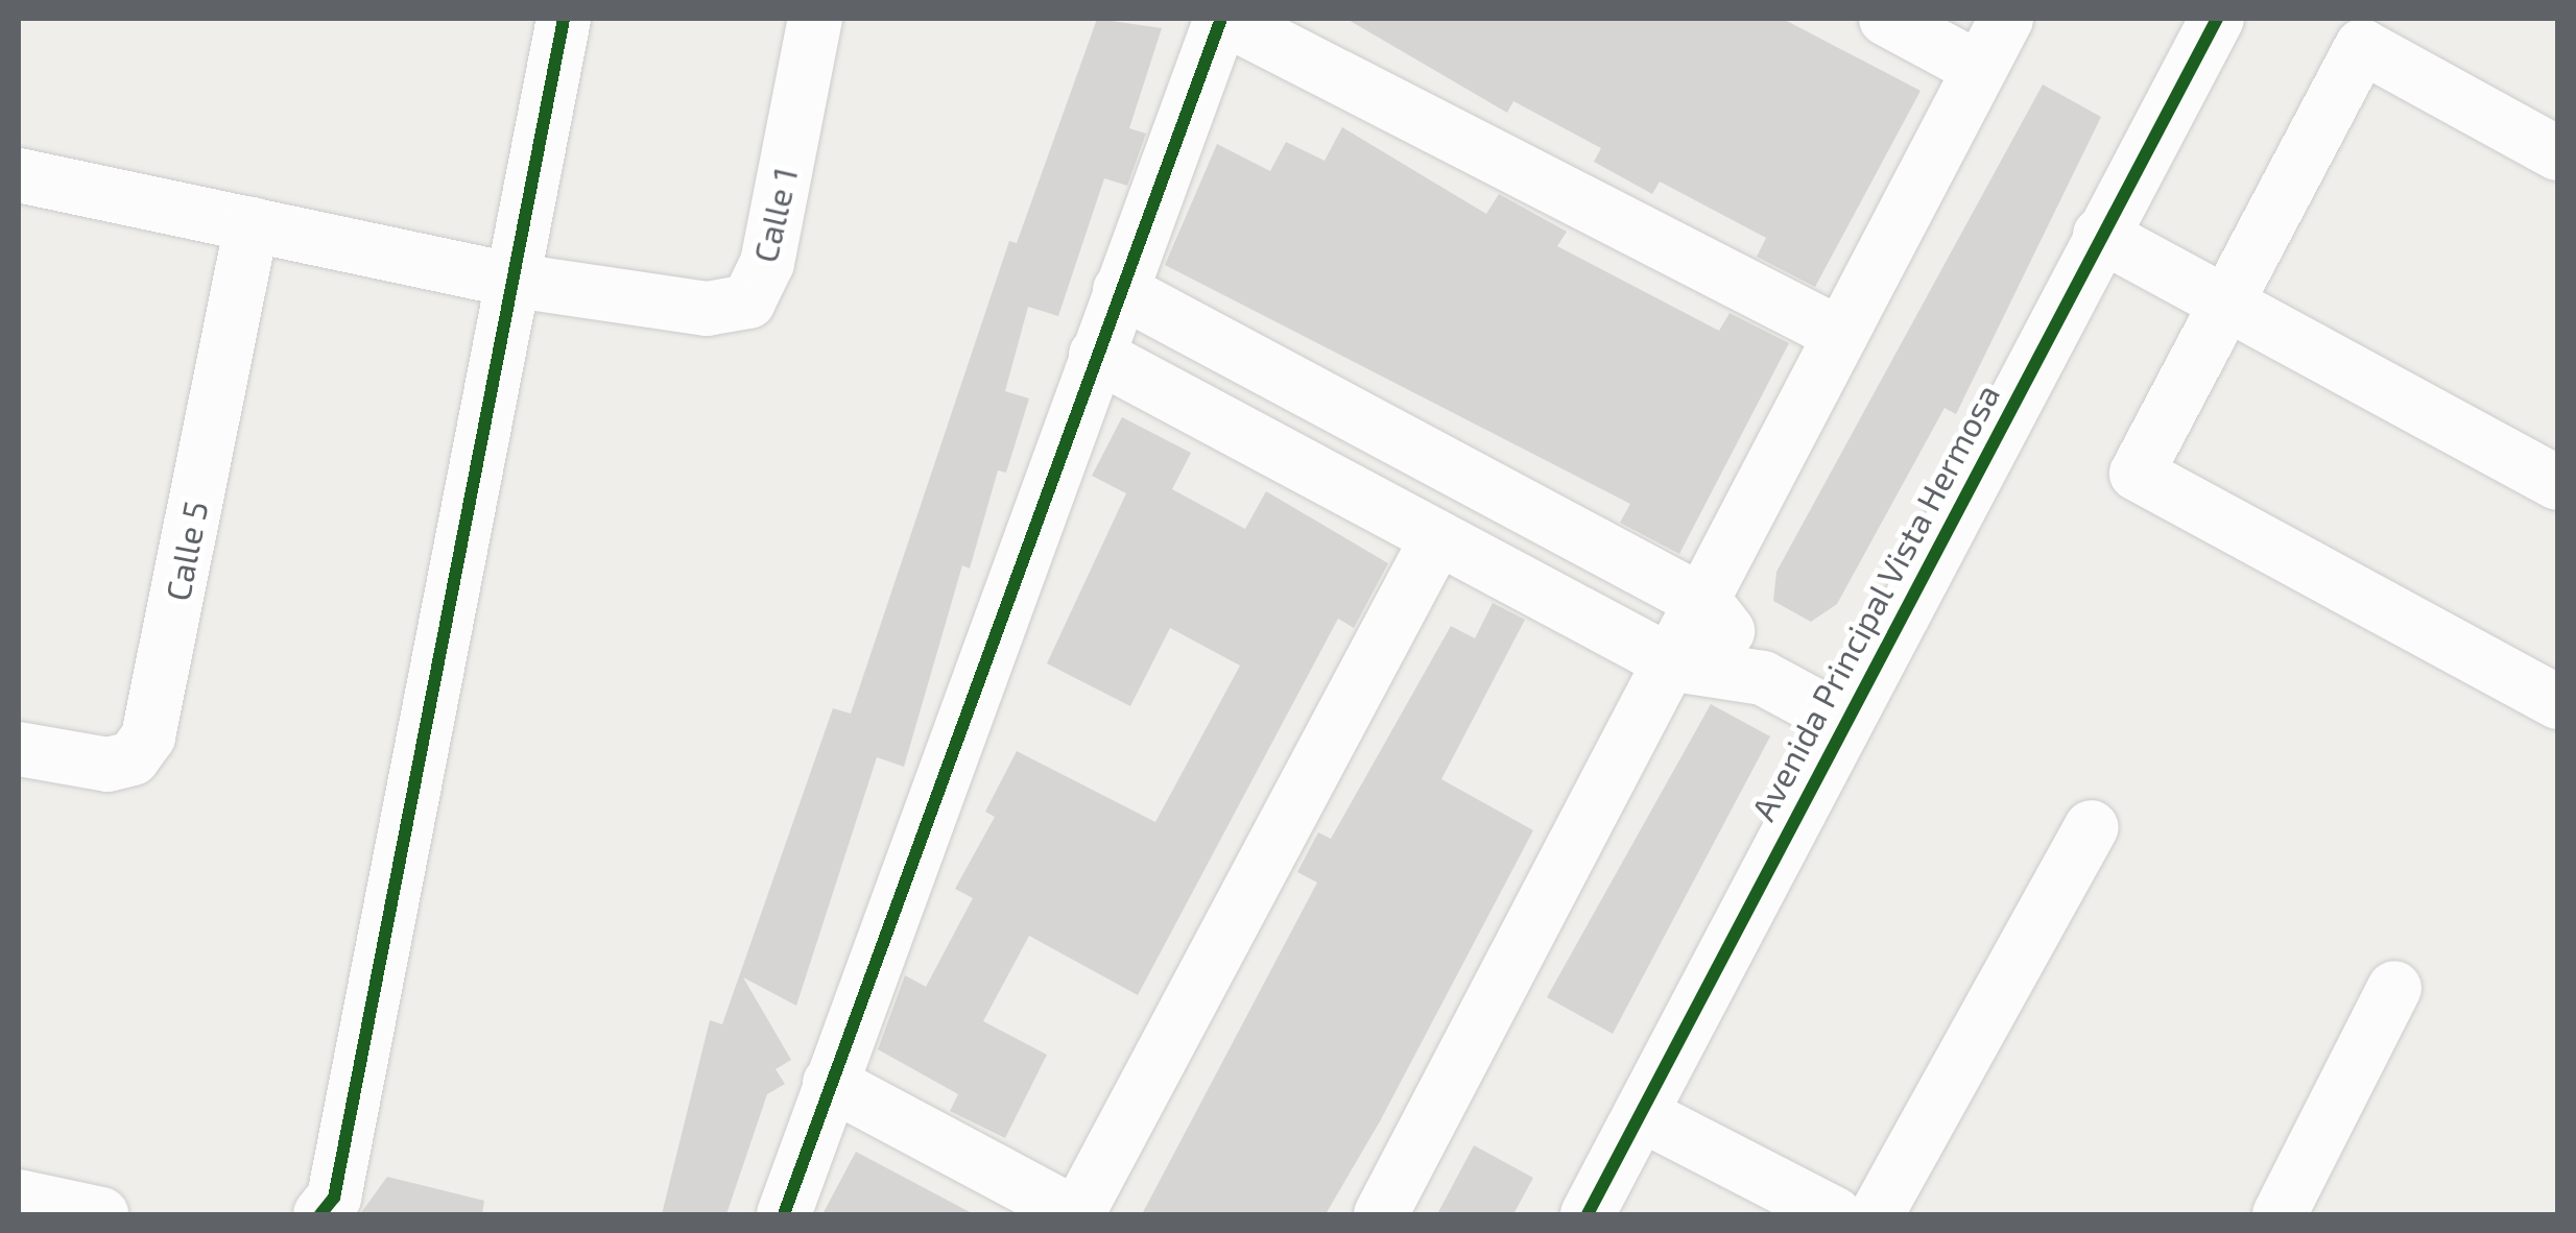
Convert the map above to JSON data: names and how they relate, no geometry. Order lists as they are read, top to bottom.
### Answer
{
  "streets": {
    "street": ["Calle 1", "Calle 5", "Avenida Principal Vista Hermosa"]
  }
}
